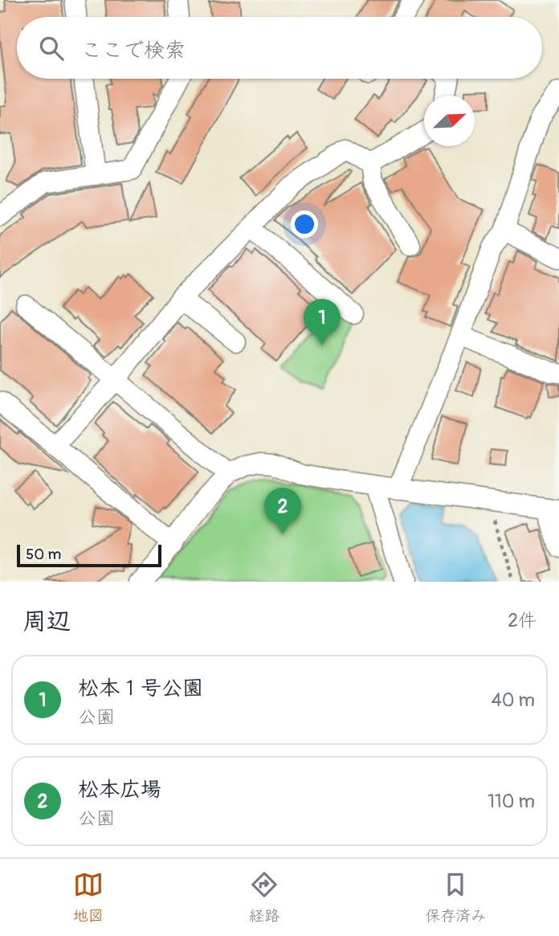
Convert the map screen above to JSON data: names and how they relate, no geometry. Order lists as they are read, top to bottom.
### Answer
{
  "scale_bar": "50 m",
  "north": "top right",
  "page": {
    "search": "ここで検索",
    "pins": ["1", "2"],
    "scale": "50 m",
    "heading": ["周辺", "2件"],
    "list": [
      {
        "mark": "1",
        "name": "松本１号公園",
        "note": "公園",
        "value": "40 m"
      },
      {
        "mark": "2",
        "name": "松本広場",
        "note": "公園",
        "value": "110 m"
      }
    ],
    "nav": ["地図", "経路", "保存済み"]
  }
}
